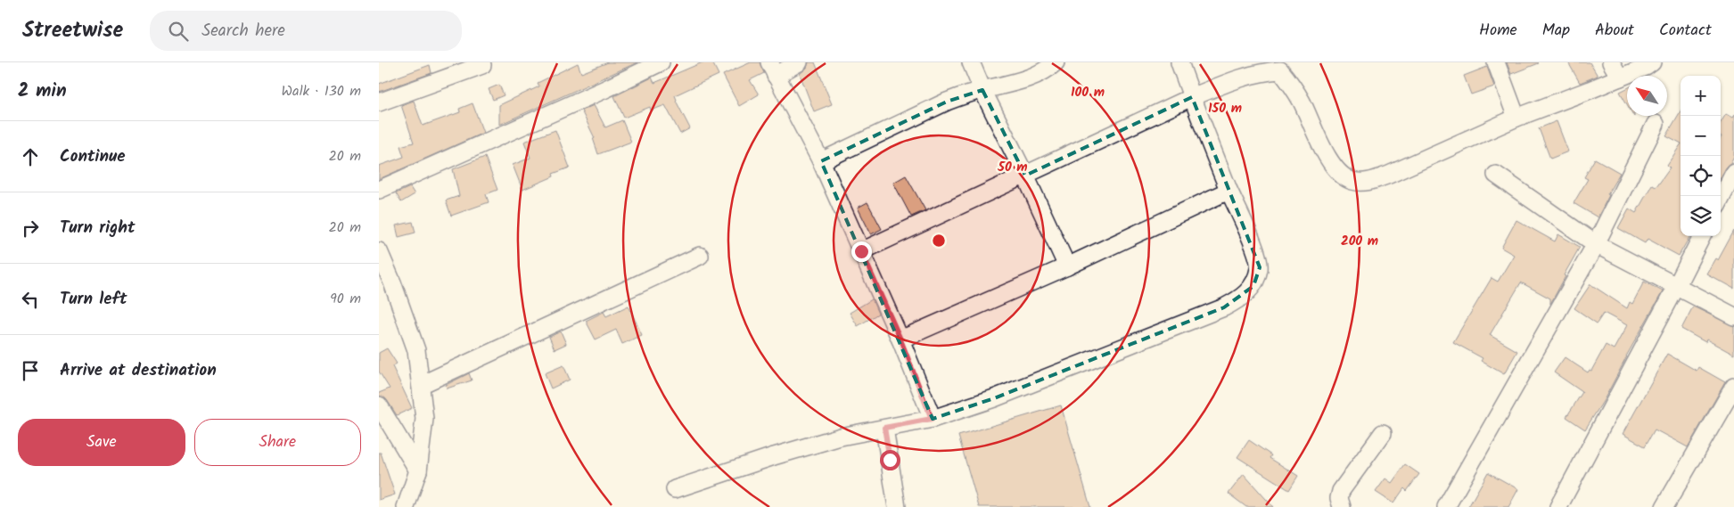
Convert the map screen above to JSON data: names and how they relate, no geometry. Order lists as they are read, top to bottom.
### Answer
{
  "north": "top left",
  "page": {
    "header": "Streetwise",
    "search": "Search here",
    "nav": [
      "Home",
      "Map",
      "About",
      "Contact"
    ],
    "heading": ["2 min", "Walk · 130 m"],
    "map_buttons": ["+", "−"],
    "list": [
      ["Continue", "20 m"],
      ["Turn right", "20 m"],
      ["Turn left", "90 m"],
      "Arrive at destination"
    ],
    "buttons": ["Save", "Share"]
  },
  "rings": [
    "100 m",
    "150 m",
    "50 m",
    "200 m"
  ]
}
